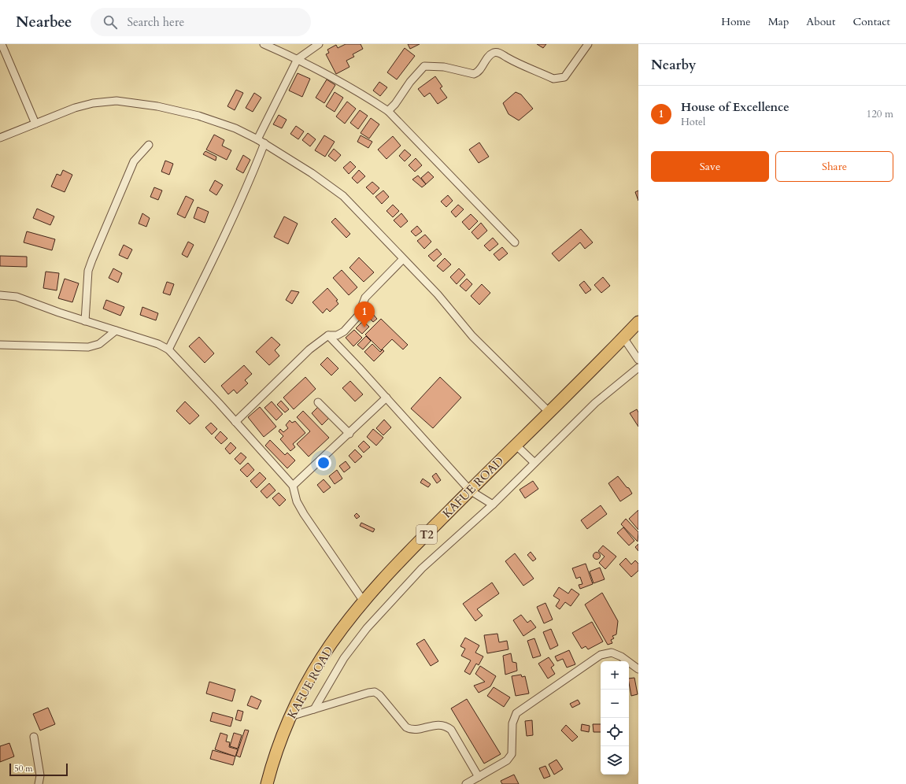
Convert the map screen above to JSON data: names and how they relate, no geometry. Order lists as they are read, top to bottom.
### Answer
{
  "streets": {
    "highway": ["KAFUE ROAD", "T2"]
  },
  "scale_bar": "50 m",
  "page": {
    "header": "Nearbee",
    "search": "Search here",
    "nav": [
      "Home",
      "Map",
      "About",
      "Contact"
    ],
    "heading": "Nearby",
    "list": [
      {
        "mark": "1",
        "name": "House of Excellence",
        "note": "Hotel",
        "value": "120 m"
      }
    ],
    "buttons": ["Save", "Share"],
    "pins": "1",
    "map_buttons": ["+", "−"],
    "scale": "50 m"
  }
}
